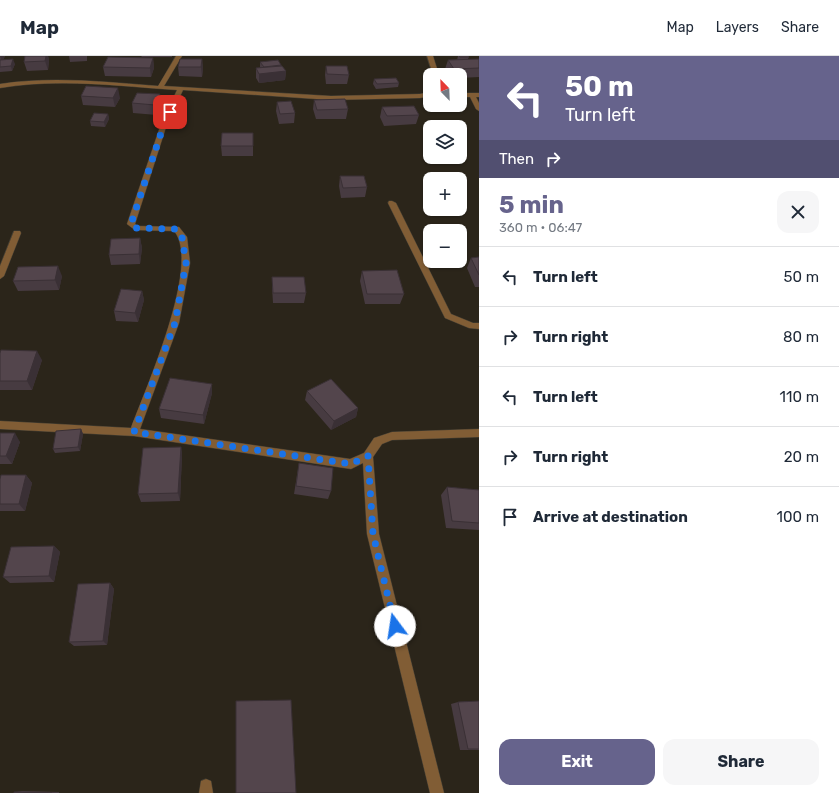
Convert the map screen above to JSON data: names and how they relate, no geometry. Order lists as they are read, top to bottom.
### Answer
{
  "north": "top left",
  "page": {
    "header": "Map",
    "nav": ["Map", "Layers", "Share"],
    "turn": ["50 m", "Turn left"],
    "map_buttons": ["+", "−"],
    "then": "Then",
    "heading": ["5 min", "360 m · 06:47"],
    "list": [
      {
        "name": "Turn left",
        "value": "50 m"
      },
      {
        "name": "Turn right",
        "value": "80 m"
      },
      {
        "name": "Turn left",
        "value": "110 m"
      },
      {
        "name": "Turn right",
        "value": "20 m"
      },
      {
        "name": "Arrive at destination",
        "value": "100 m"
      }
    ],
    "buttons": ["Exit", "Share"]
  }
}
